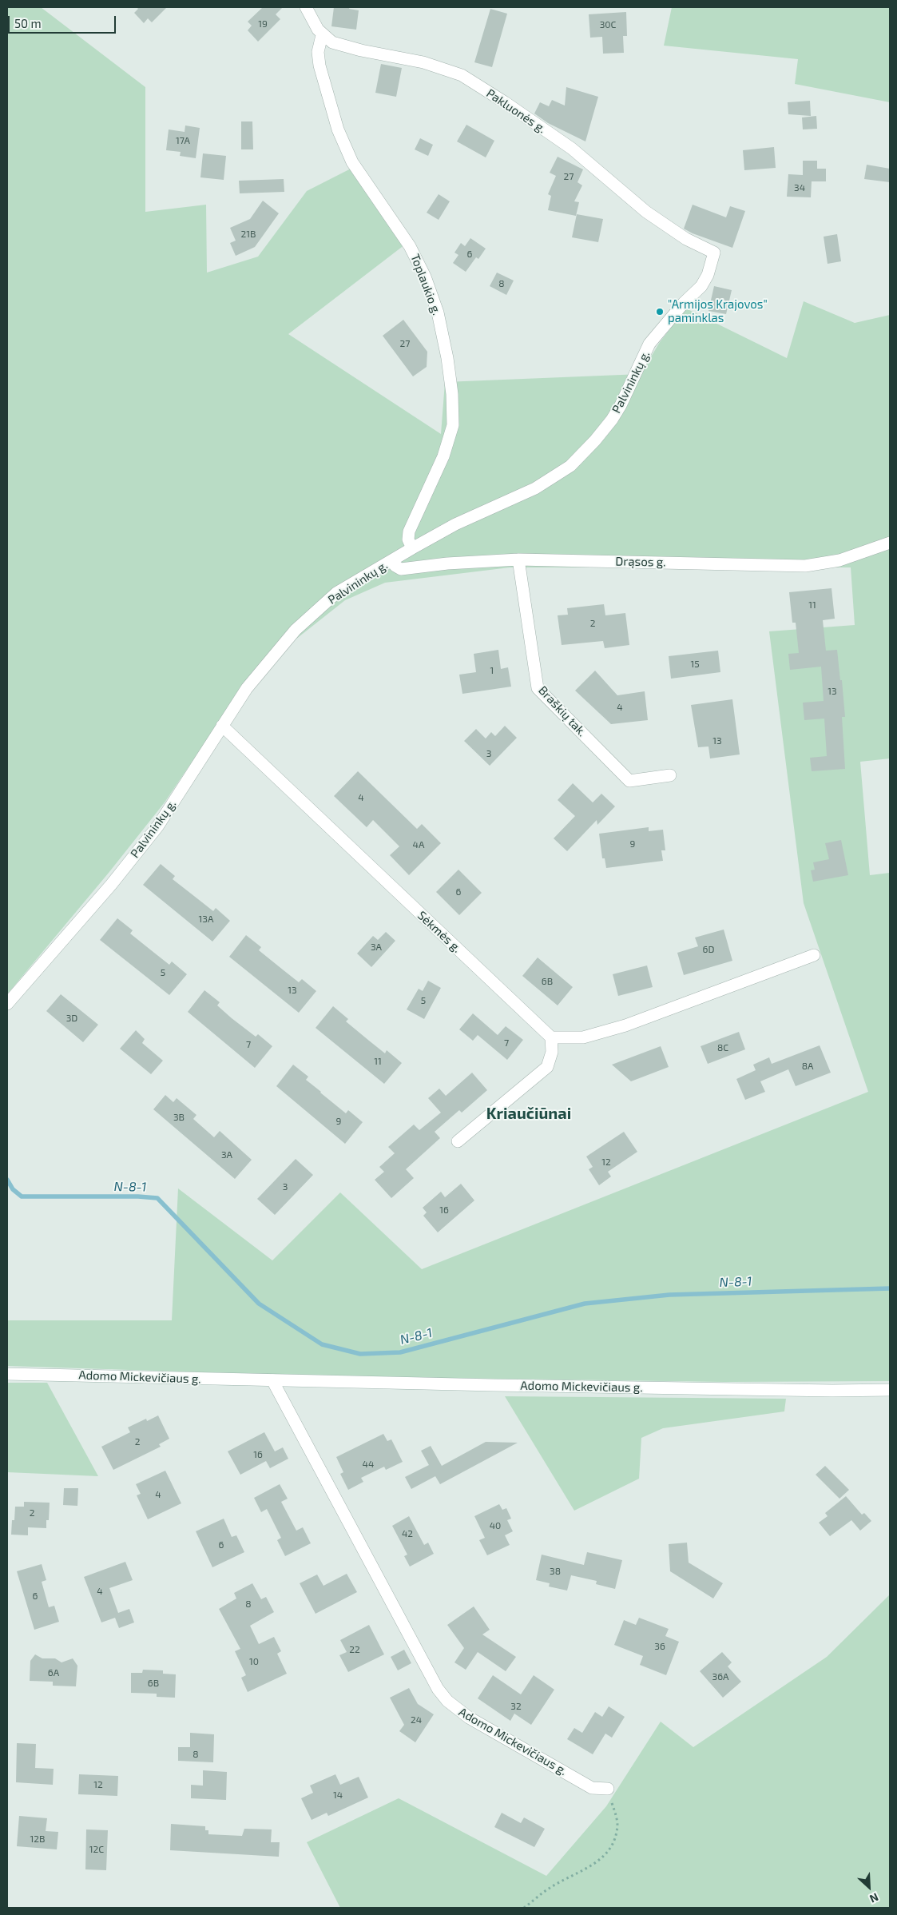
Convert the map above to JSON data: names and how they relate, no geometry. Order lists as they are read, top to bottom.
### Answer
{
  "streets": {
    "street": [
      "Pakluonės g.",
      "Toplaukio g.",
      "Palvininkų g.",
      "Drąsos g.",
      "Braškių tak.",
      "Sėkmės g.",
      "Adomo Mickevičiaus g."
    ]
  },
  "crossings": [
    ["Pakluonės g.", "Toplaukio g."],
    ["Pakluonės g.", "Palvininkų g."],
    ["Toplaukio g.", "Palvininkų g."],
    ["Palvininkų g.", "Drąsos g."],
    ["Palvininkų g.", "Sėkmės g."],
    ["Drąsos g.", "Braškių tak."]
  ],
  "districts": ["Kriaučiūnai"],
  "water": ["N-8-1"],
  "places": ["\"Armijos Krajovos\" paminklas"],
  "house_numbers": [
    "19",
    "30C",
    "17A",
    "27",
    "34",
    "21B",
    "6",
    "8",
    "27",
    "11",
    "2",
    "15",
    "1",
    "13",
    "4",
    "13",
    "3",
    "4",
    "9",
    "4A",
    "6",
    "13A",
    "3A",
    "6D",
    "5",
    "6B",
    "13",
    "5",
    "3D",
    "7",
    "7",
    "8C",
    "11",
    "8A",
    "3B",
    "9",
    "3A",
    "12",
    "3",
    "16",
    "2",
    "16",
    "44",
    "4",
    "2",
    "40",
    "42",
    "6",
    "38",
    "4",
    "6",
    "8",
    "36",
    "22",
    "10",
    "6A",
    "36A",
    "6B",
    "32",
    "24",
    "8",
    "12",
    "14",
    "12B",
    "12C"
  ],
  "scale_bar": "50 m",
  "north": "bottom right"
}
